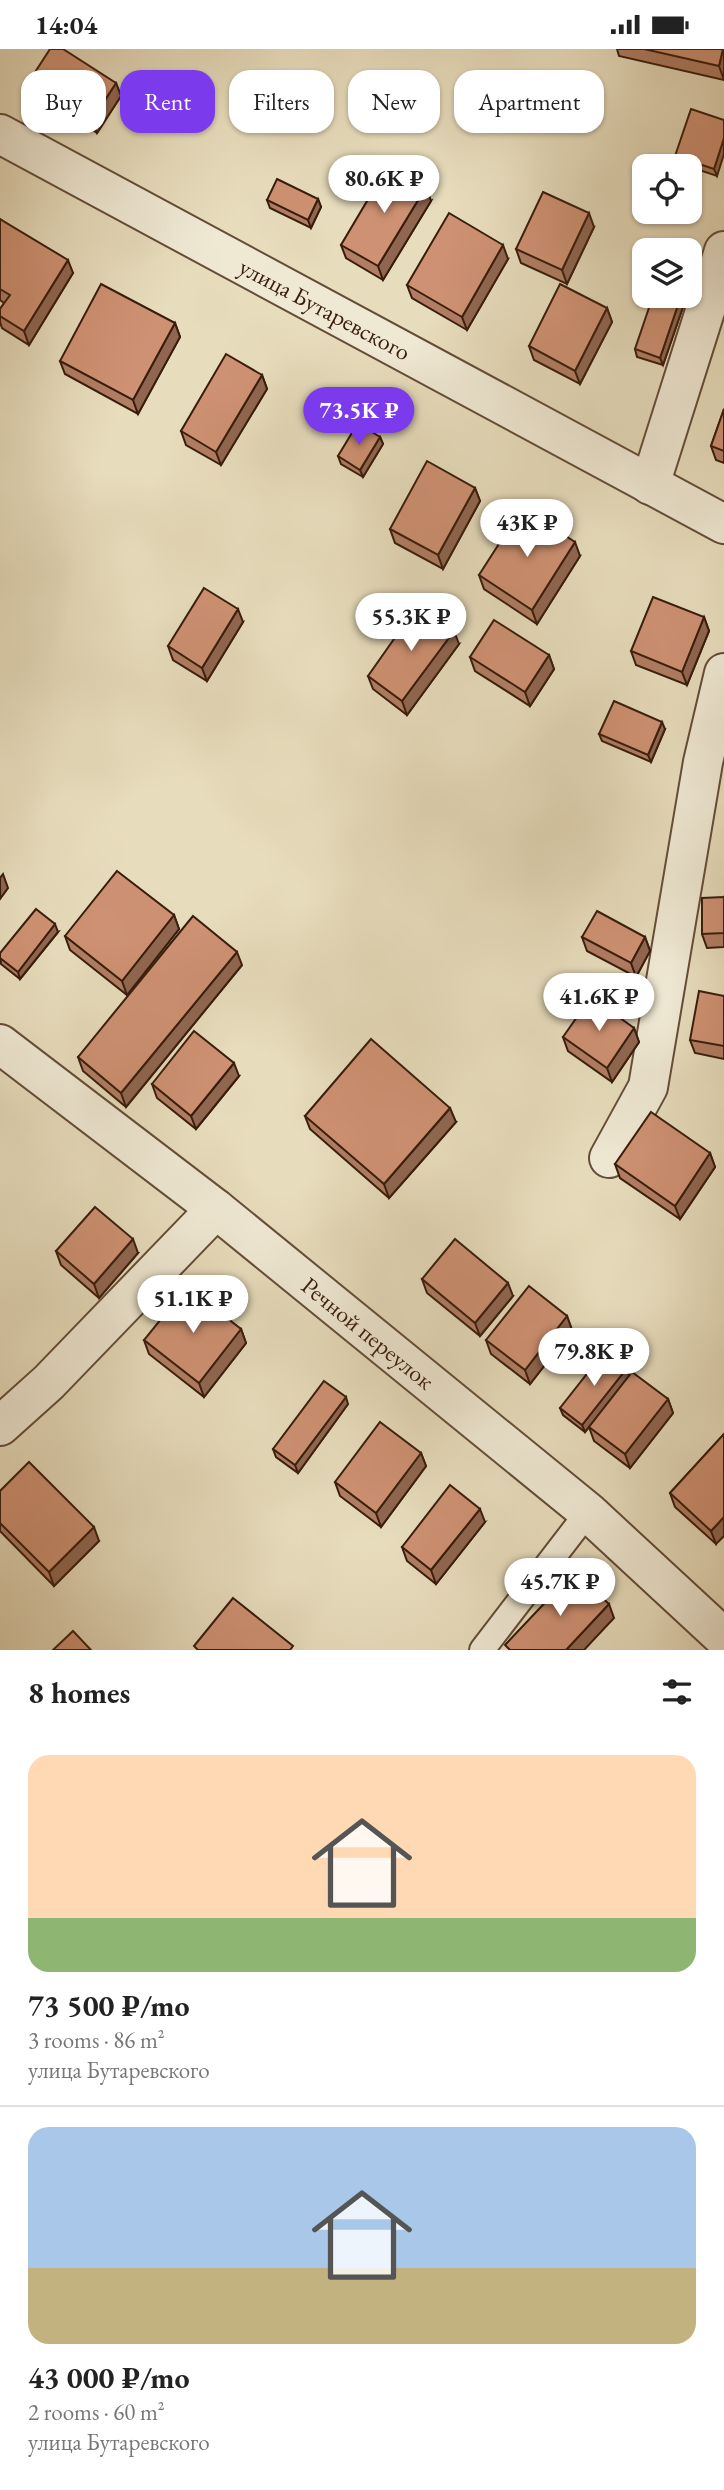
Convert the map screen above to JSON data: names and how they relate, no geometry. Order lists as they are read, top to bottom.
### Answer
{
  "streets": {
    "street": ["улица Бутаревского", "Речной переулок"]
  },
  "page": {
    "status": "14:04",
    "chip": [
      "Buy",
      "Rent",
      "Filters",
      "New",
      "Apartment"
    ],
    "price": [
      "80.6K ₽",
      "73.5K ₽",
      "43K ₽",
      "55.3K ₽",
      "41.6K ₽",
      "51.1K ₽",
      "79.8K ₽",
      "45.7K ₽"
    ],
    "heading": "8 homes",
    "list": [
      {
        "name": "73 500 ₽/mo",
        "note": "3 rooms · 86 m² · улица Бутаревского"
      },
      {
        "name": "43 000 ₽/mo",
        "note": "2 rooms · 60 m² · улица Бутаревского"
      }
    ]
  }
}
